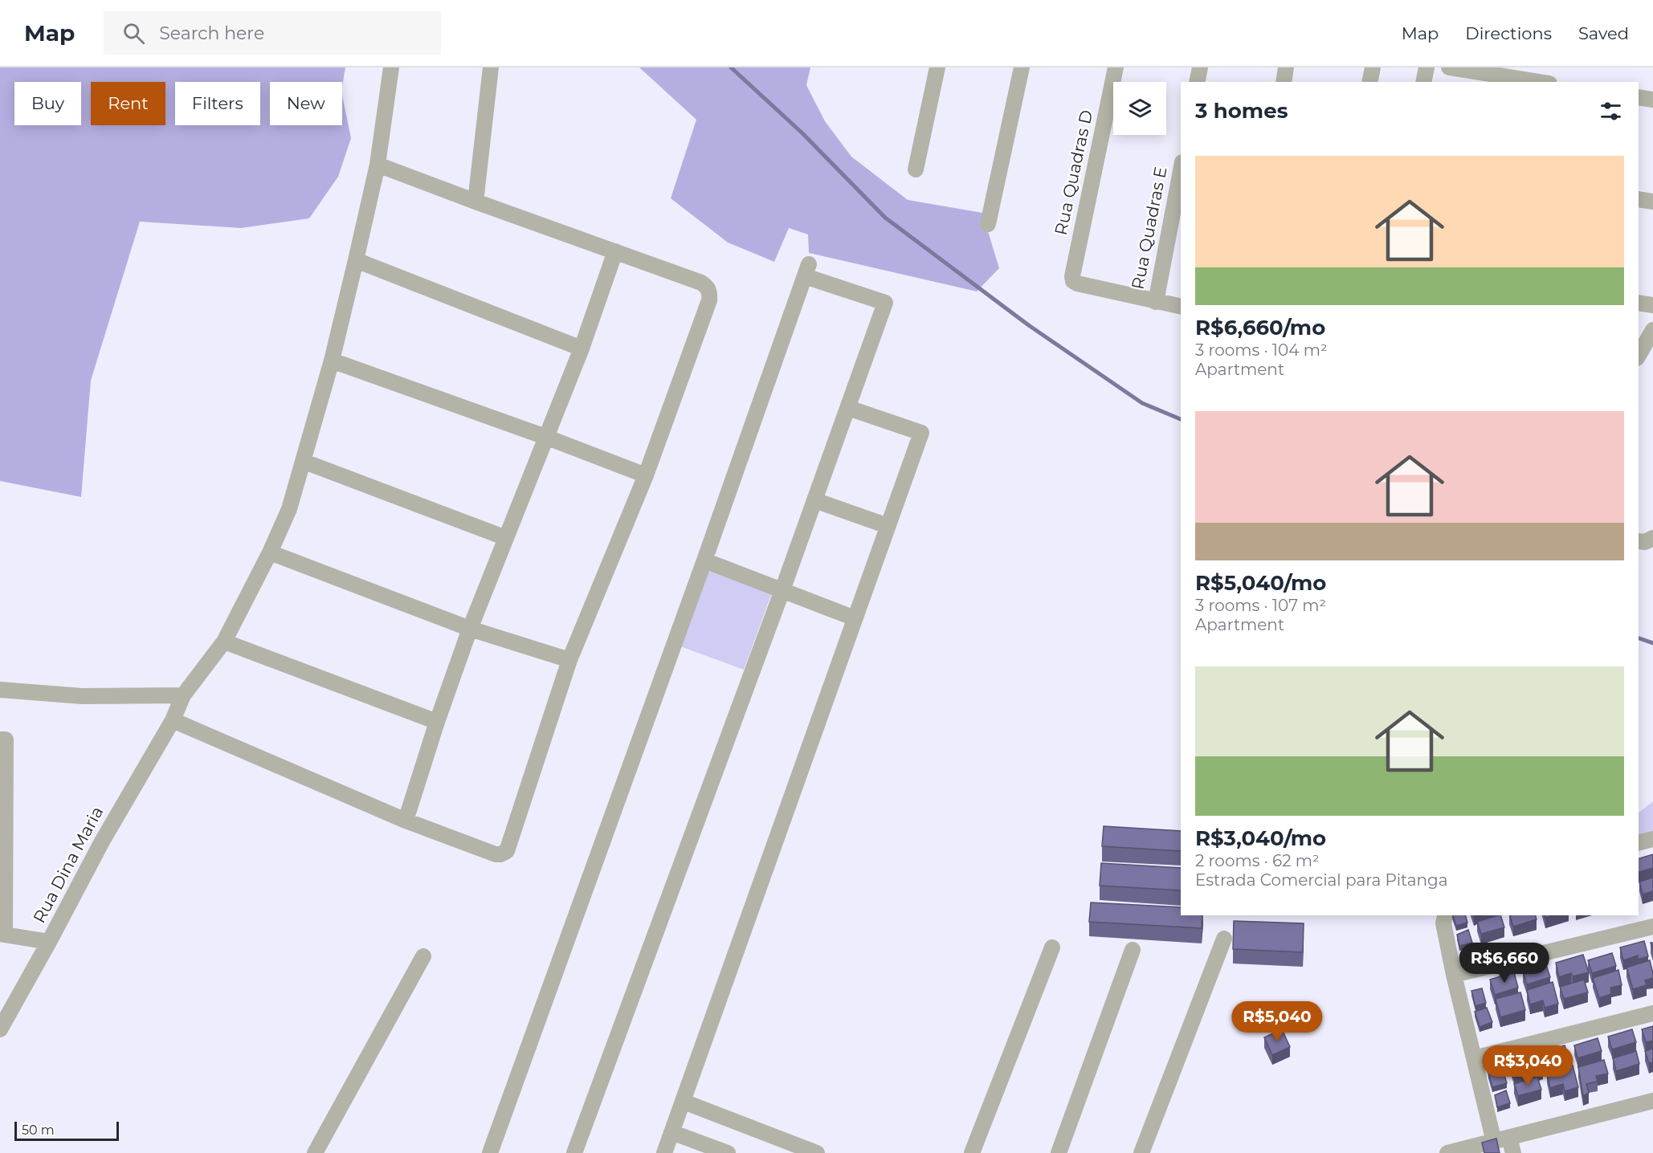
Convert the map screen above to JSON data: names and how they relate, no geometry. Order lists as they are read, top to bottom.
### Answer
{
  "streets": {
    "street": ["Rua Quadras D", "Rua Quadras E", "Rua Dina Maria"]
  },
  "crossings": [
    ["Rua Quadras D", "Rua Quadras E"]
  ],
  "scale_bar": "50 m",
  "page": {
    "header": "Map",
    "search": "Search here",
    "nav": ["Map", "Directions", "Saved"],
    "chip": [
      "Buy",
      "Rent",
      "Filters",
      "New"
    ],
    "heading": "3 homes",
    "list": [
      {
        "name": "R$6,660/mo",
        "note": "3 rooms · 104 m² · Apartment"
      },
      {
        "name": "R$5,040/mo",
        "note": "3 rooms · 107 m² · Apartment"
      },
      {
        "name": "R$3,040/mo",
        "note": "2 rooms · 62 m² · Estrada Comercial para Pitanga"
      }
    ],
    "price": ["R$6,660", "R$5,040", "R$3,040"],
    "scale": "50 m"
  }
}
